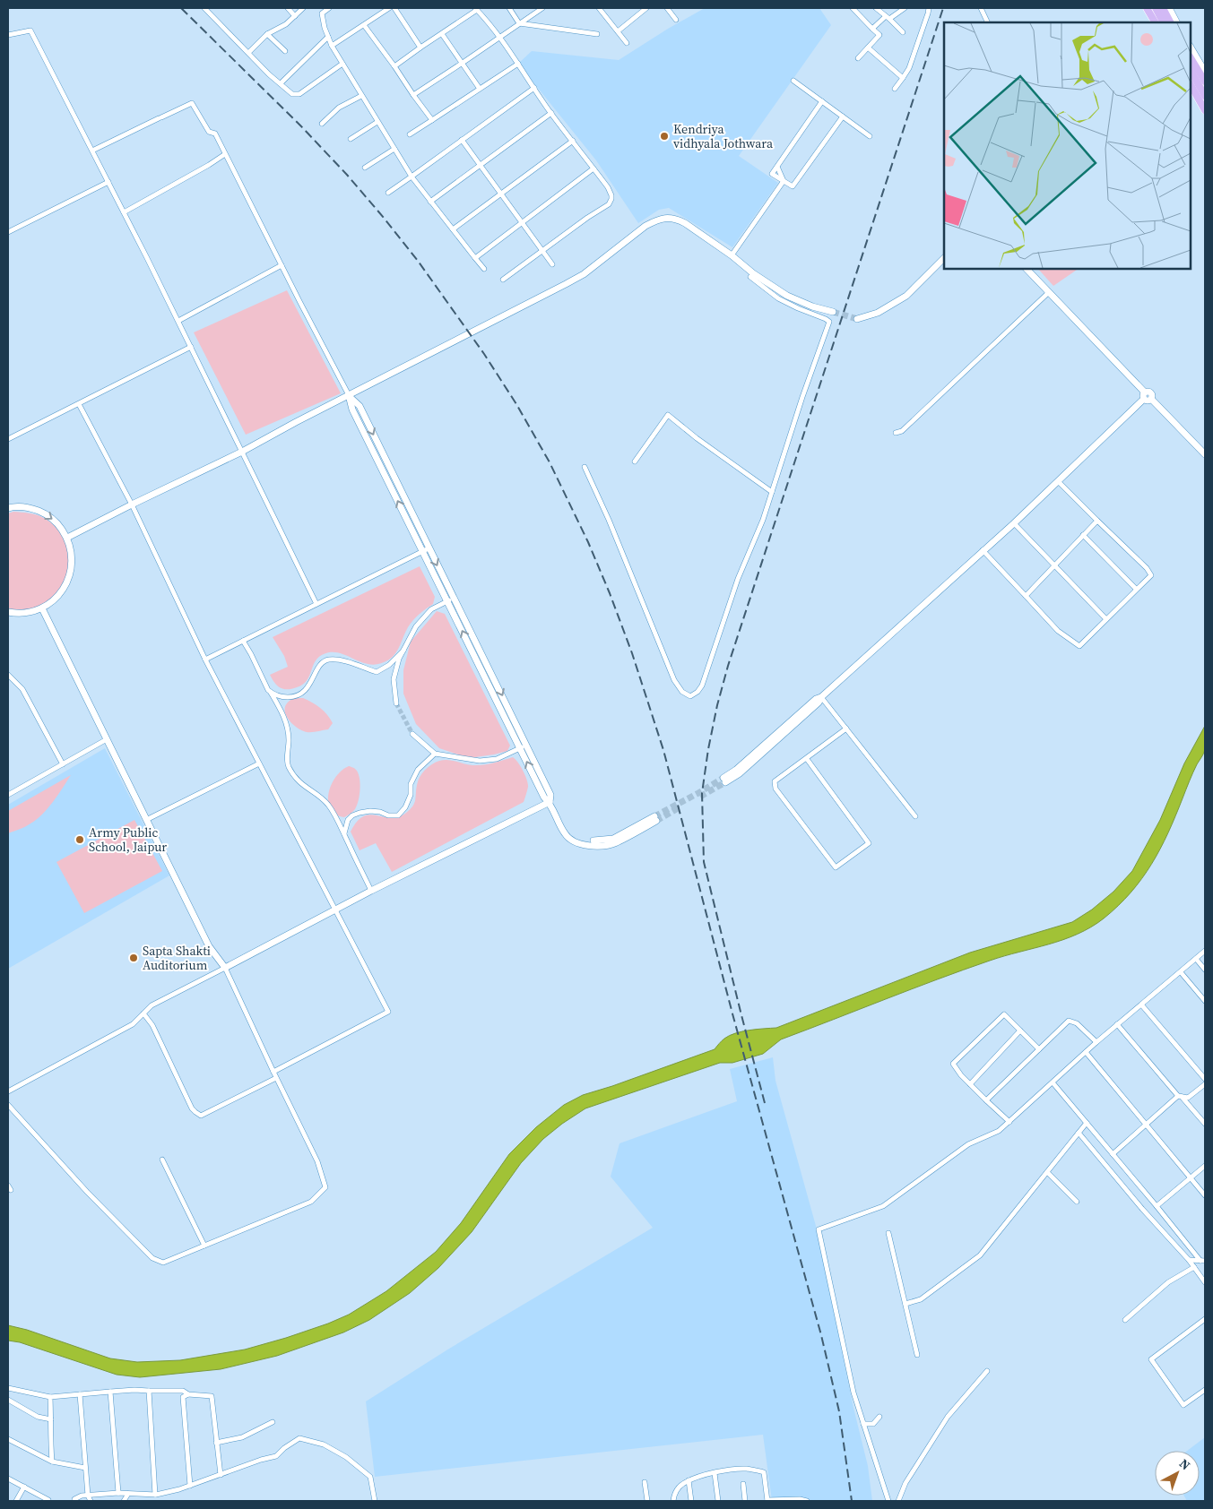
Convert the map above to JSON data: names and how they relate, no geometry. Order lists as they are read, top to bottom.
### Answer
{
  "places": ["Kendriya vidhyala Jothwara", "Army Public School, Jaipur", "Sapta Shakti Auditorium"],
  "north": "top right"
}
